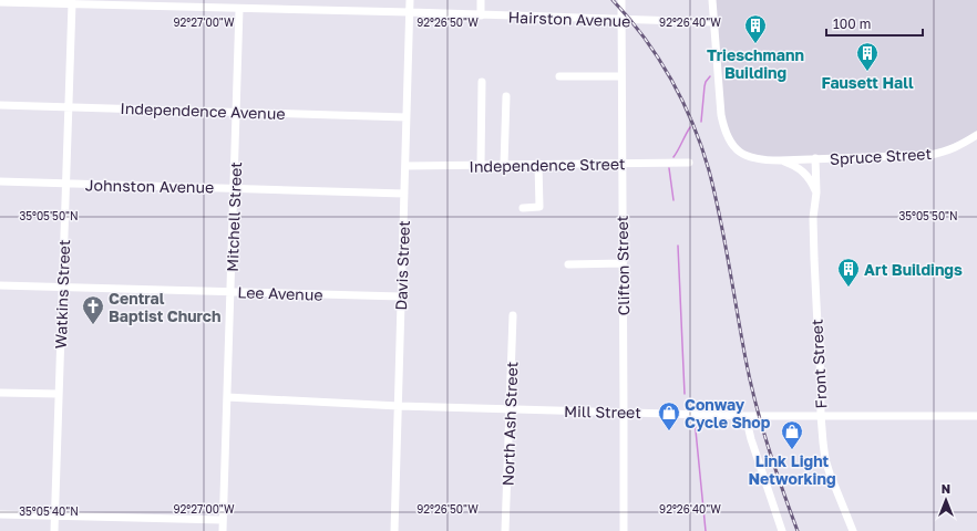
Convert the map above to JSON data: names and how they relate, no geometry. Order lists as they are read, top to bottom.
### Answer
{
  "streets": {
    "street": [
      "Hairston Avenue",
      "Independence Avenue",
      "Spruce Street",
      "Independence Street",
      "Johnston Avenue",
      "Mitchell Street",
      "Davis Street",
      "Clifton Street",
      "Lee Avenue",
      "Watkins Street",
      "Front Street",
      "Mill Street",
      "North Ash Street"
    ]
  },
  "crossings": [
    ["Hairston Avenue", "Mitchell Street"],
    ["Hairston Avenue", "Davis Street"],
    ["Hairston Avenue", "Clifton Street"],
    ["Hairston Avenue", "Watkins Street"],
    ["Independence Avenue", "Mitchell Street"],
    ["Independence Avenue", "Davis Street"],
    ["Independence Avenue", "Watkins Street"],
    ["Spruce Street", "Front Street"],
    ["Independence Street", "Davis Street"],
    ["Independence Street", "Clifton Street"],
    ["Johnston Avenue", "Mitchell Street"],
    ["Johnston Avenue", "Davis Street"],
    ["Johnston Avenue", "Watkins Street"],
    ["Mitchell Street", "Lee Avenue"],
    ["Mitchell Street", "Mill Street"],
    ["Davis Street", "Lee Avenue"],
    ["Davis Street", "Mill Street"],
    ["Clifton Street", "Mill Street"],
    ["Lee Avenue", "Watkins Street"],
    ["Front Street", "Mill Street"],
    ["Mill Street", "North Ash Street"]
  ],
  "places": {
    "building": ["Trieschmann Building", "Fausett Hall", "Art Buildings"],
    "church": ["Central Baptist Church"],
    "shop": ["Conway Cycle Shop", "Link Light Networking"]
  },
  "scale_bar": "100 m",
  "north": "top",
  "coordinates": [
    "92°27'00\"W",
    "92°26'50\"W",
    "92°26'40\"W",
    "35°05'50\"N",
    "35°05'40\"N"
  ]
}
